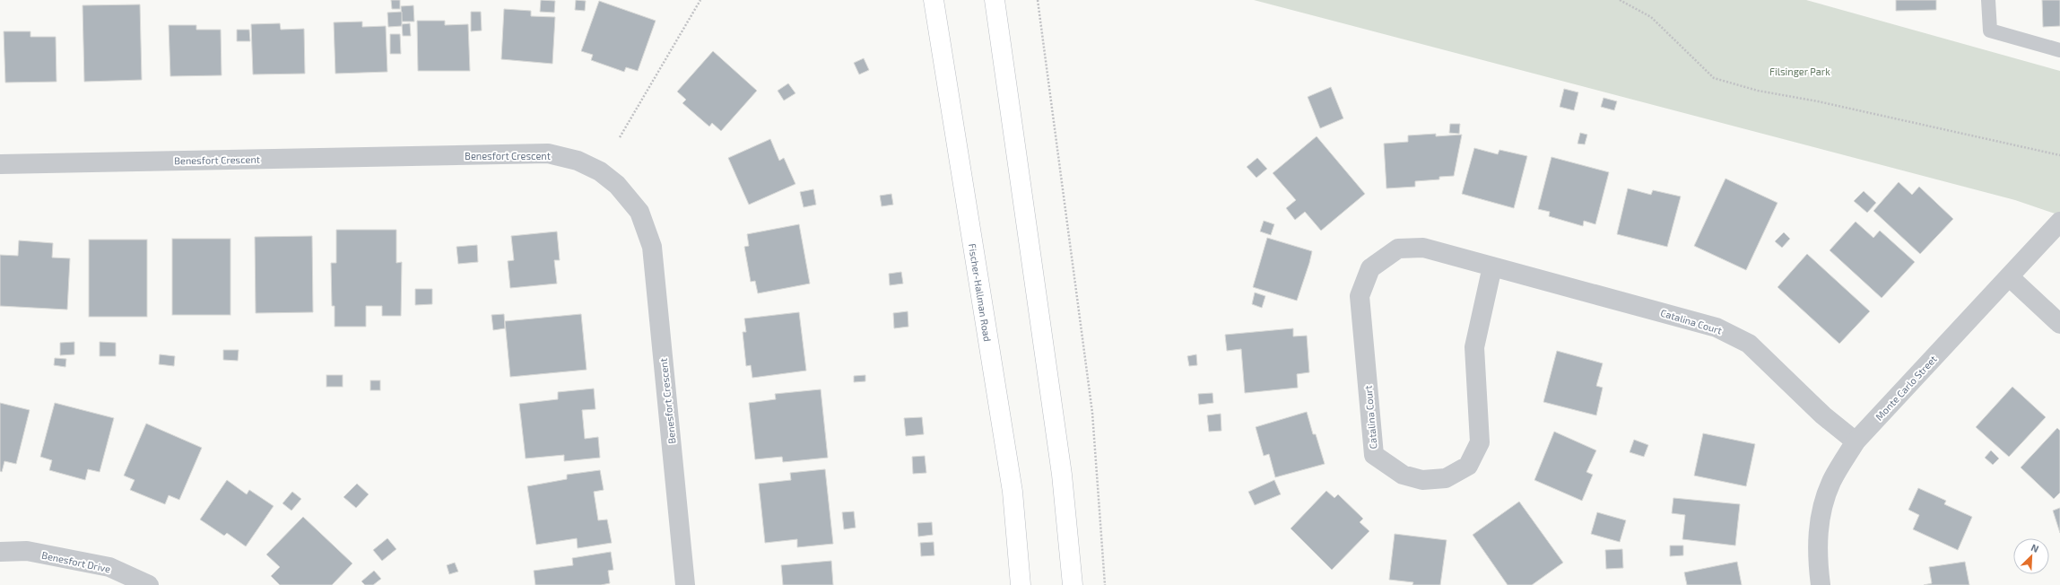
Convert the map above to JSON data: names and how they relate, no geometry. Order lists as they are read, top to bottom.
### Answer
{
  "streets": {
    "main road": ["Fischer-Hallman Road"],
    "street": [
      "Benesfort Crescent",
      "Catalina Court",
      "Monte Carlo Street",
      "Benesfort Drive"
    ]
  },
  "crossings": [
    ["Catalina Court", "Monte Carlo Street"]
  ],
  "parks": ["Filsinger Park"],
  "north": "top right"
}
